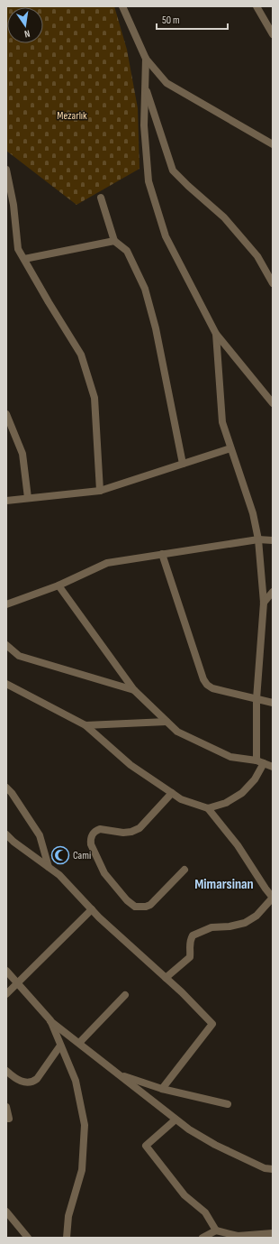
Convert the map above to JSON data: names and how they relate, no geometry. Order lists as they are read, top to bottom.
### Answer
{
  "districts": ["Mimarsinan"],
  "parks": ["Mezarlık"],
  "places": {
    "mosque": ["Cami"]
  },
  "scale_bar": "50 m",
  "north": "bottom"
}
